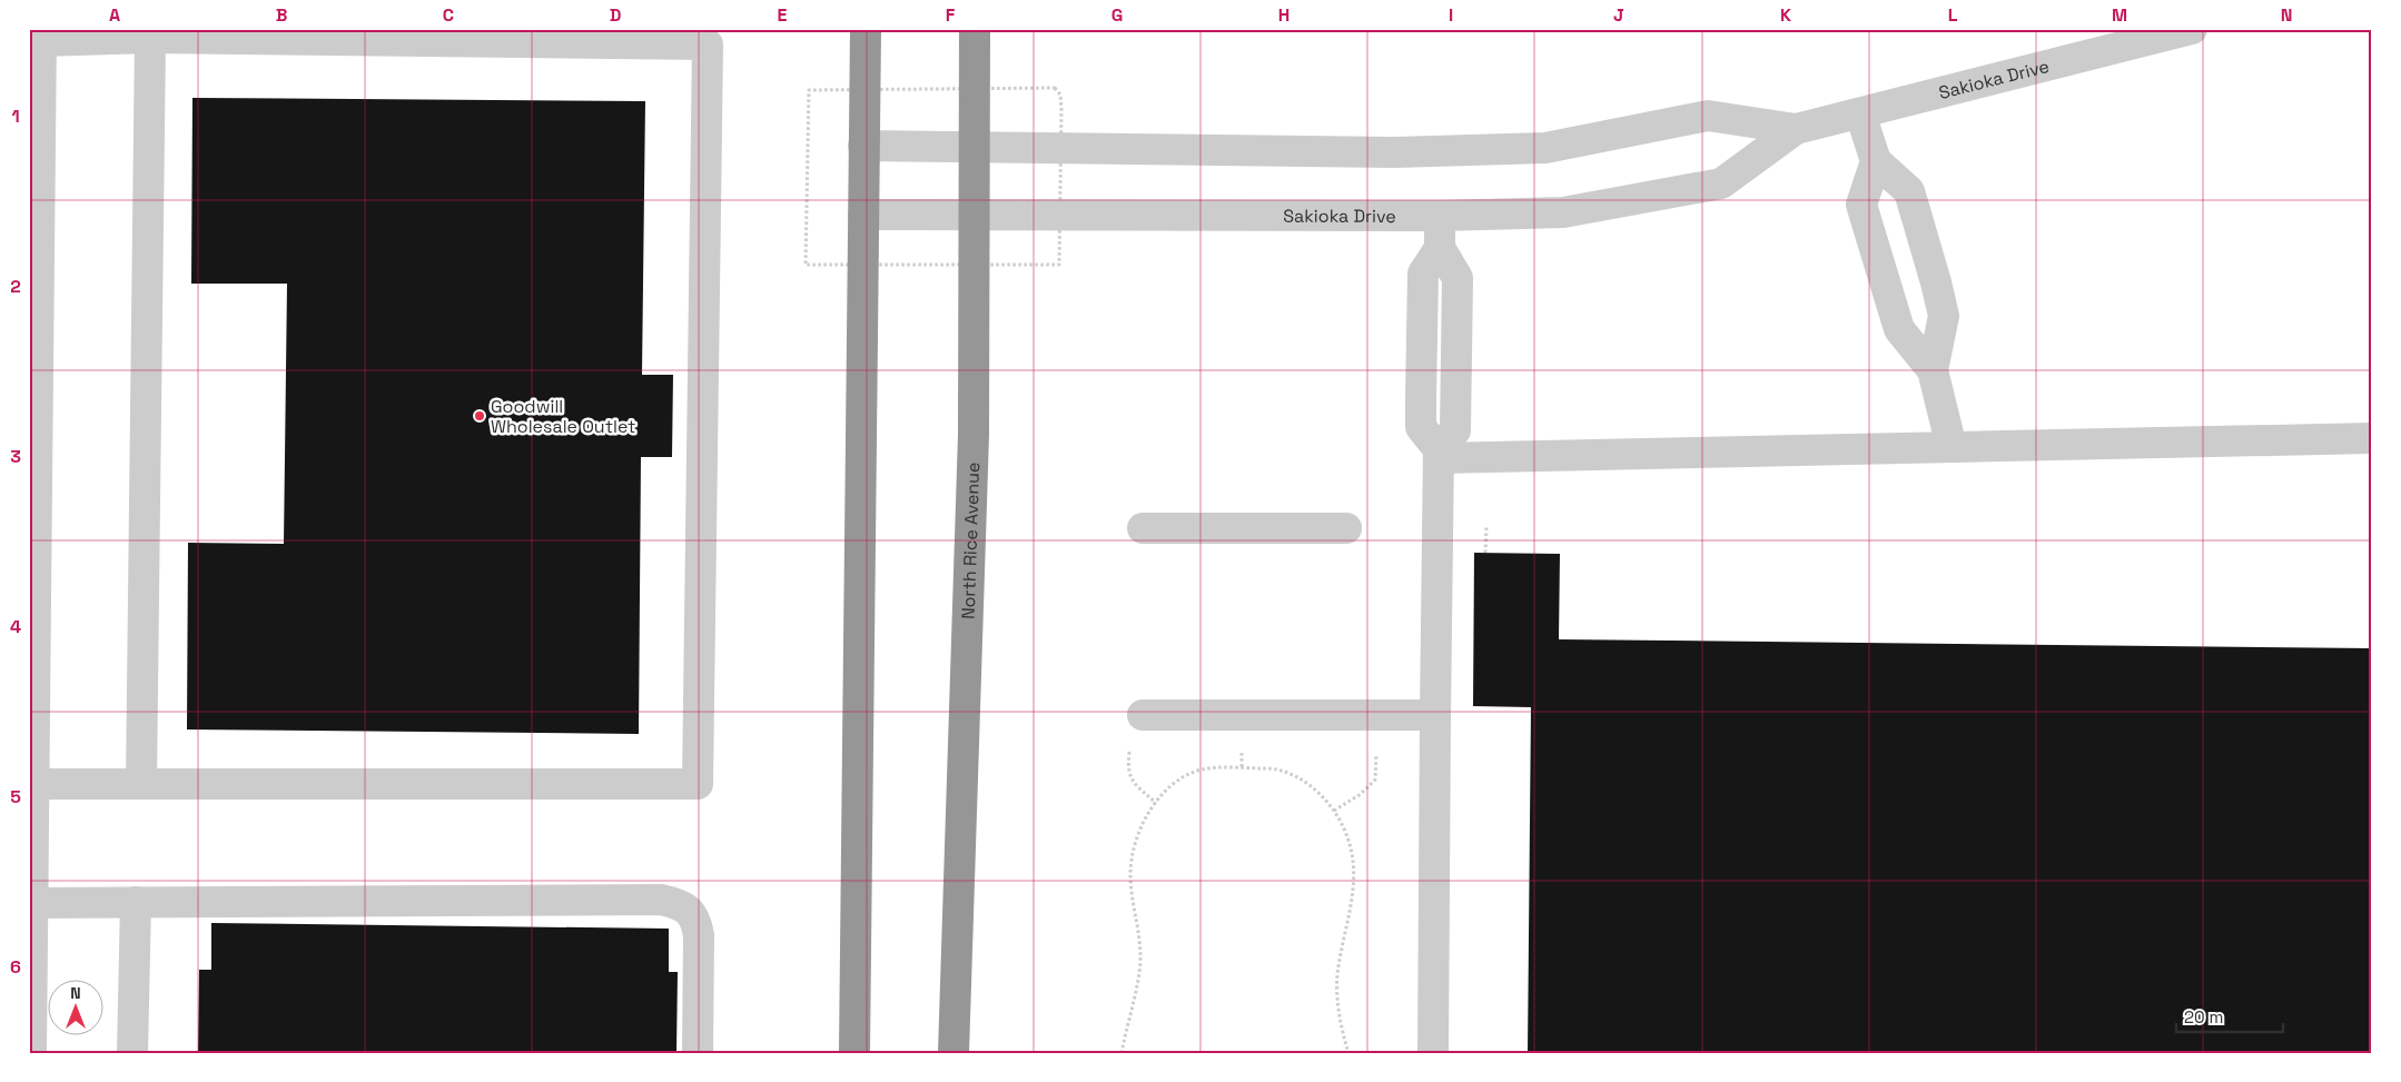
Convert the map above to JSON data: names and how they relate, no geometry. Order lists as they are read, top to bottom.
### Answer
{
  "streets": {
    "highway": ["North Rice Avenue"],
    "street": ["Sakioka Drive"]
  },
  "crossings": [
    ["Sakioka Drive", "North Rice Avenue"]
  ],
  "places": ["Goodwill Wholesale Outlet"],
  "scale_bar": "20 m",
  "north": "top",
  "grid": {
    "columns": [
      "A",
      "B",
      "C",
      "D",
      "E",
      "F",
      "G",
      "H",
      "I",
      "J",
      "K",
      "L",
      "M",
      "N"
    ],
    "rows": [
      "1",
      "2",
      "3",
      "4",
      "5",
      "6"
    ]
  }
}
